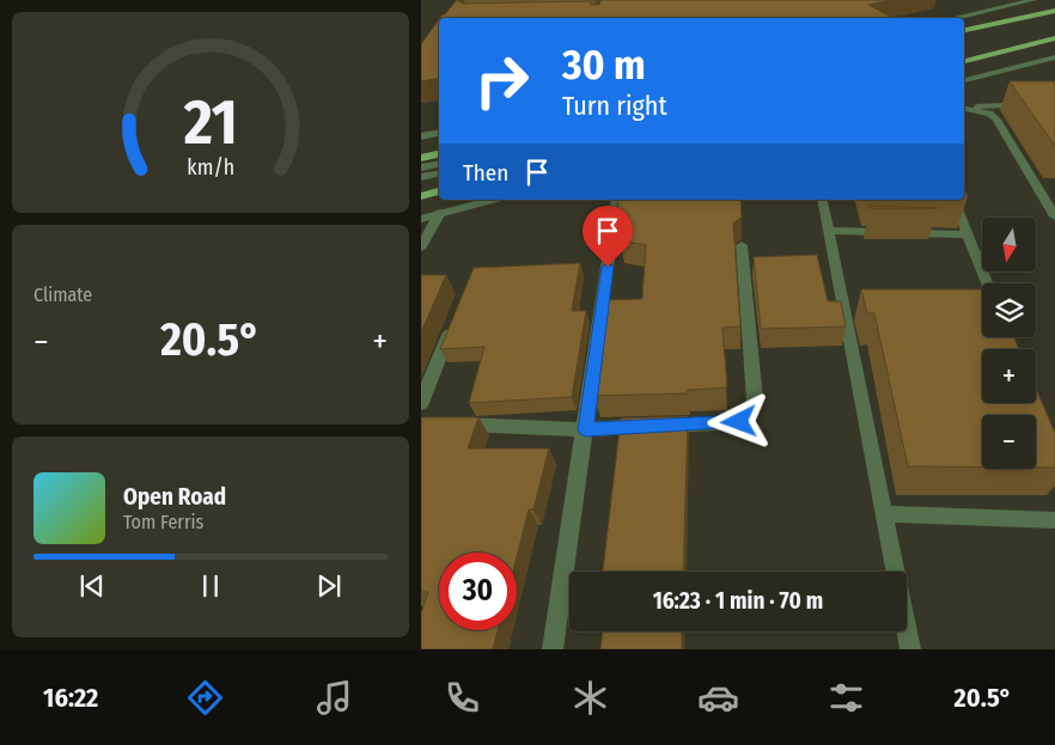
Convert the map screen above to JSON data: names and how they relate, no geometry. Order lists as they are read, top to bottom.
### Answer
{
  "north": "bottom",
  "page": {
    "turn": ["30 m", "Turn right"],
    "then": "Then",
    "map_buttons": ["+", "−"],
    "tile": "Climate",
    "heat": ["−", "20.5°", "+"],
    "song": ["Open Road", "Tom Ferris"],
    "limit": "30",
    "trip": "16:23 · 1 min · 70 m",
    "tabs": ["16:22", "20.5°"],
    "gauge": ["21", "km/h"]
  }
}
